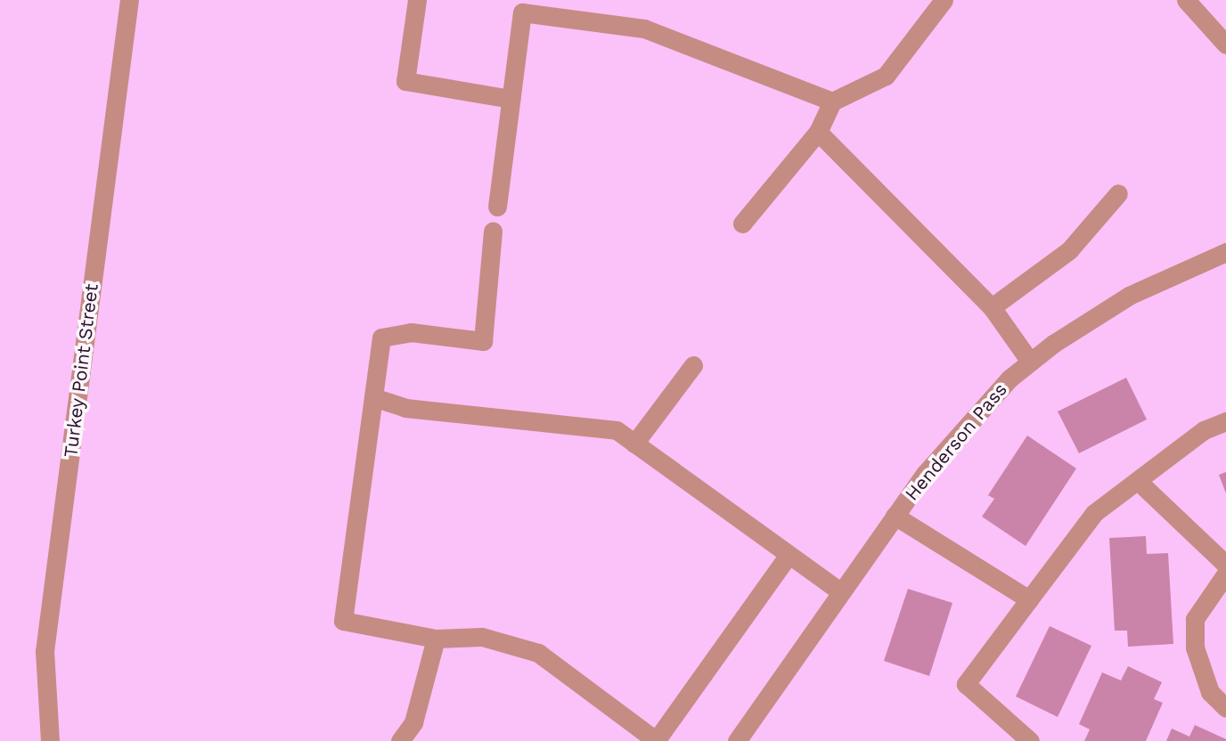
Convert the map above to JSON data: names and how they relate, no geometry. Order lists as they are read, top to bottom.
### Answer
{
  "streets": {
    "street": ["Turkey Point Street", "Henderson Pass"]
  }
}
